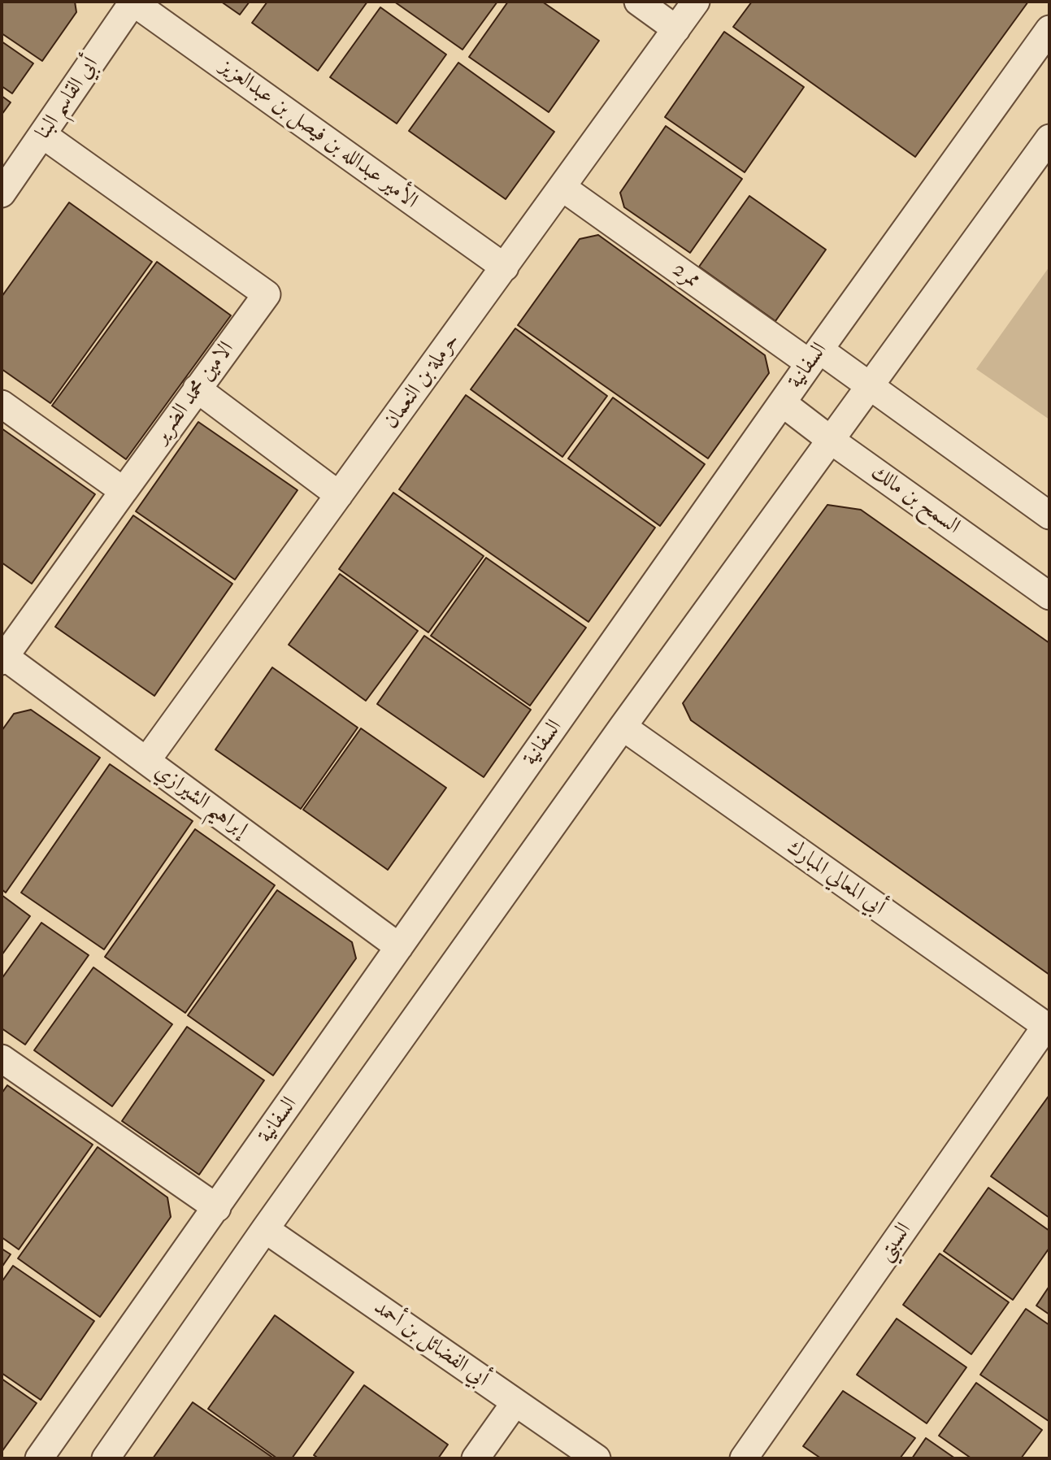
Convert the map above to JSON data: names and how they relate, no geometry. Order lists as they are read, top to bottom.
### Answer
{
  "streets": {
    "street": [
      "أبي القاسم البنا",
      "الأمير عبدالله بن فيصل بن عبدالعزيز",
      "ممر2",
      "السفانية",
      "حرملة بن النعمان",
      "الامين محمد الضرير",
      "السمح بن مالك",
      "إبراهيم الشيرازي",
      "أبي المعالي المبارك",
      "السبتي",
      "أبي الفضائل بن أحمد"
    ]
  },
  "crossings": [
    ["أبي القاسم البنا", "الأمير عبدالله بن فيصل بن عبدالعزيز"],
    ["أبي القاسم البنا", "الامين محمد الضرير"],
    ["الأمير عبدالله بن فيصل بن عبدالعزيز", "حرملة بن النعمان"],
    ["ممر2", "السفانية"],
    ["ممر2", "حرملة بن النعمان"],
    ["السفانية", "السمح بن مالك"],
    ["السفانية", "إبراهيم الشيرازي"],
    ["حرملة بن النعمان", "إبراهيم الشيرازي"],
    ["الامين محمد الضرير", "إبراهيم الشيرازي"],
    ["أبي المعالي المبارك", "السبتي"]
  ]
}
